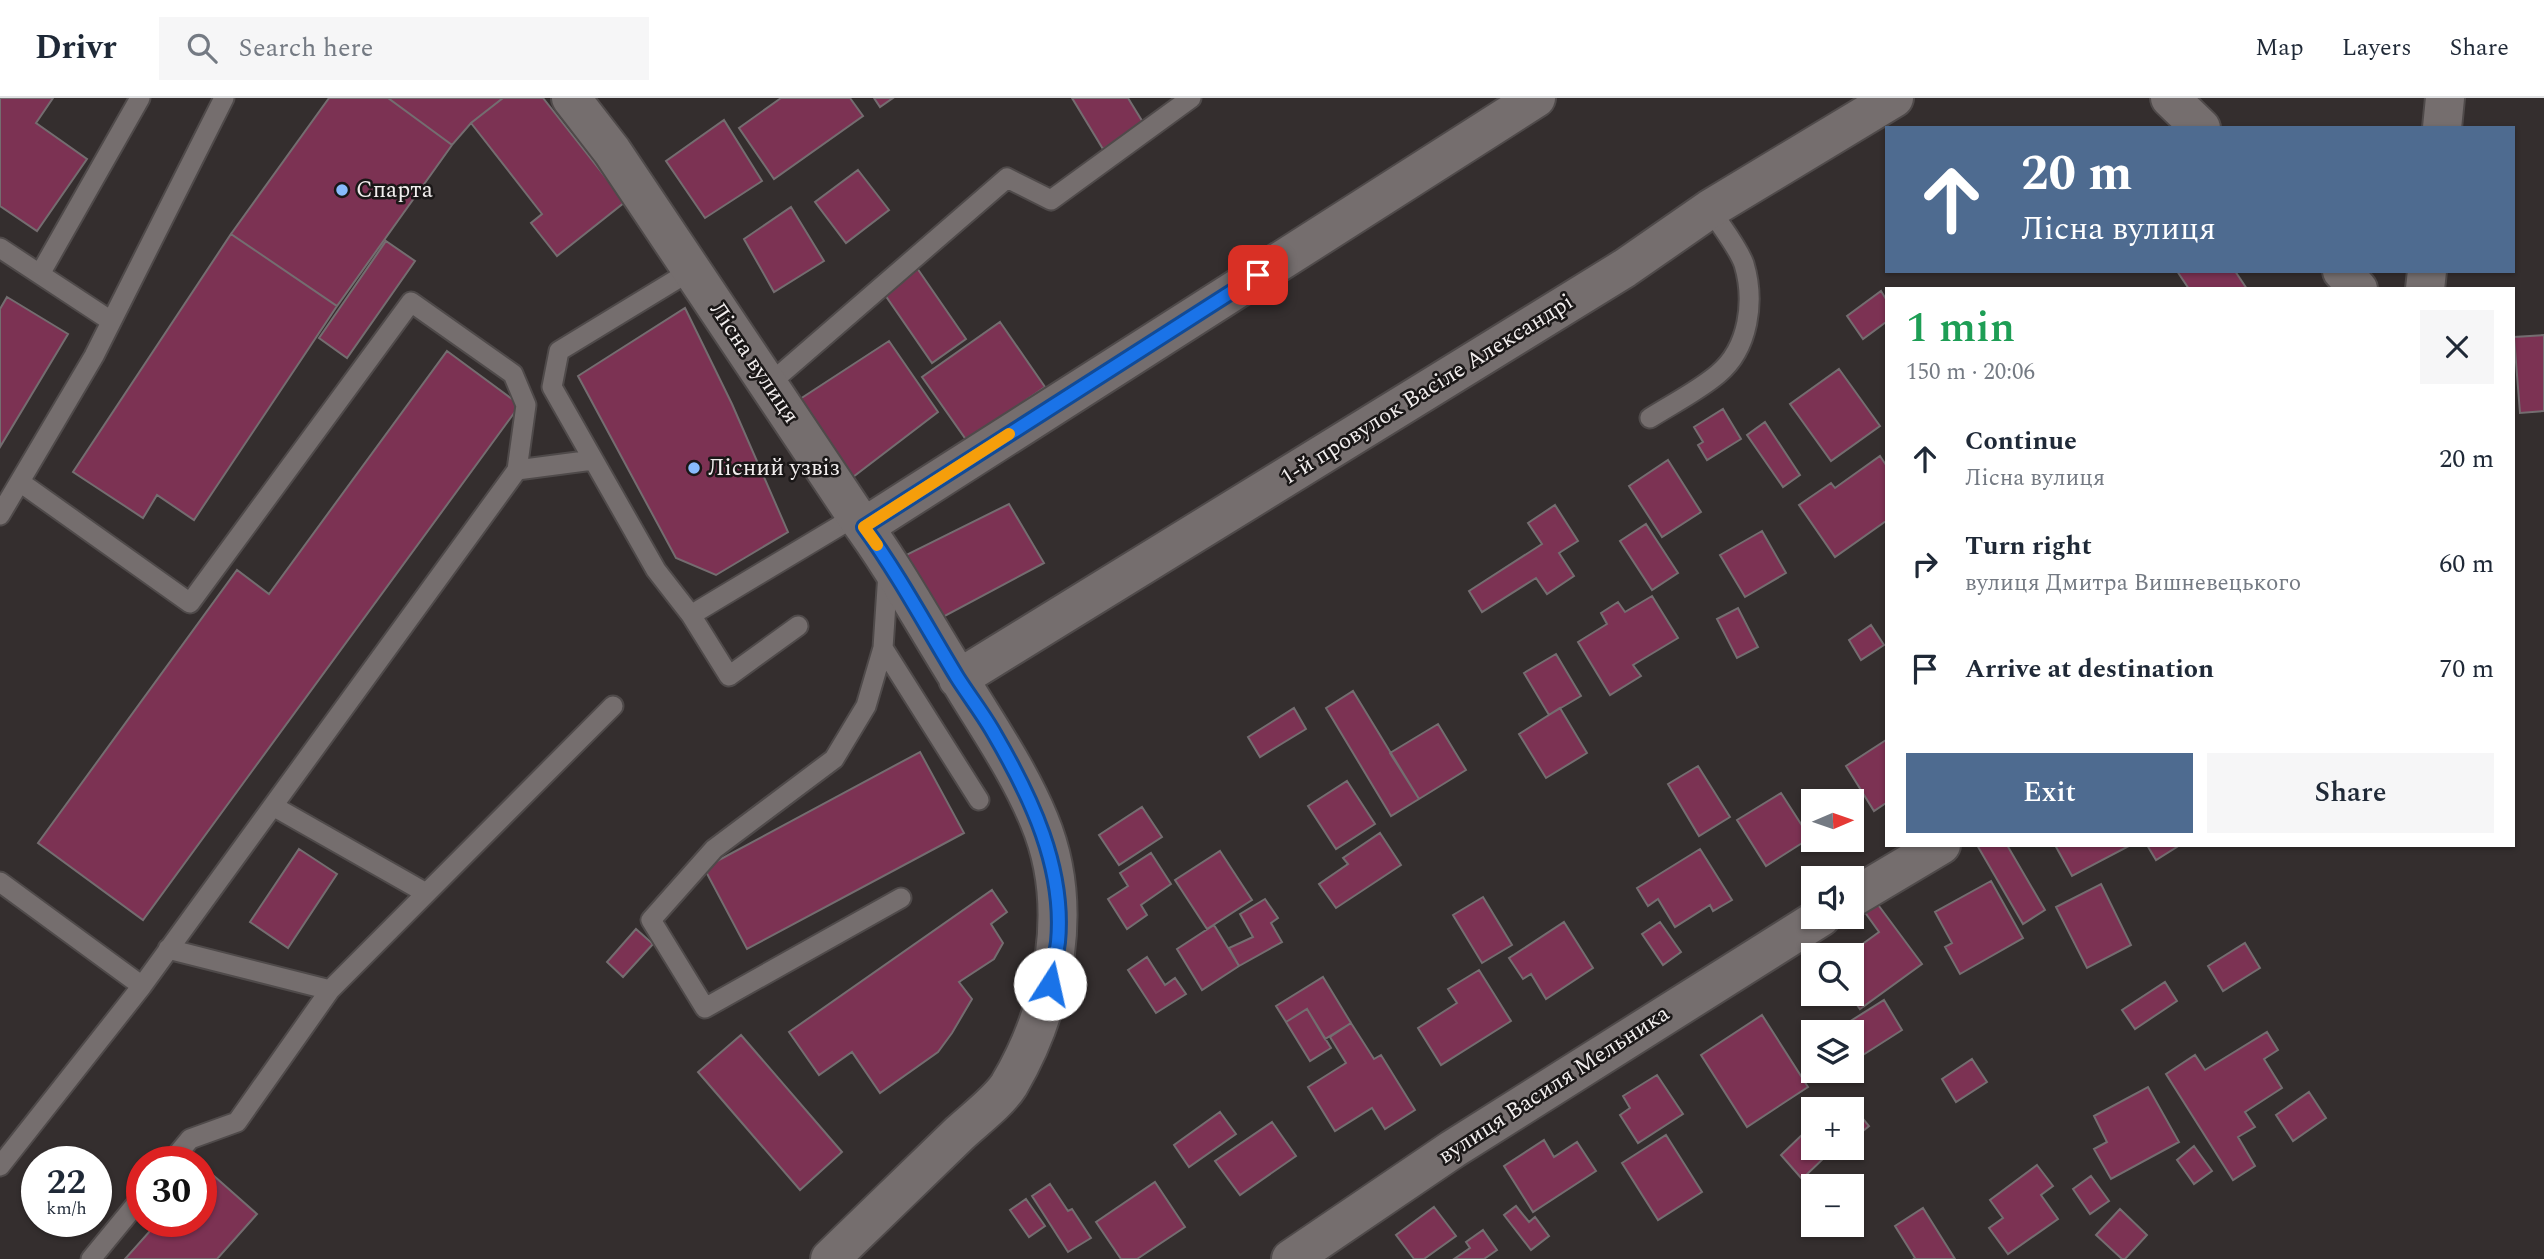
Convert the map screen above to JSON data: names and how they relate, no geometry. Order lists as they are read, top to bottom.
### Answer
{
  "streets": {
    "street": ["Лісна вулиця", "1-й провулок Васіле Александрі", "вулиця Василя Мельника"]
  },
  "crossings": [
    ["Лісна вулиця", "1-й провулок Васіле Александрі"]
  ],
  "places": ["Спарта", "Лісний узвіз"],
  "north": "right",
  "page": {
    "header": "Drivr",
    "search": "Search here",
    "nav": ["Map", "Layers", "Share"],
    "turn": ["20 m", "Лісна вулиця"],
    "heading": ["1 min", "150 m · 20:06"],
    "list": [
      {
        "name": "Continue",
        "note": "Лісна вулиця",
        "value": "20 m"
      },
      {
        "name": "Turn right",
        "note": "вулиця Дмитра Вишневецького",
        "value": "60 m"
      },
      {
        "name": "Arrive at destination",
        "value": "70 m"
      }
    ],
    "buttons": ["Exit", "Share"],
    "map_buttons": ["+", "−"],
    "speed": "22 km/h",
    "limit": "30"
  }
}
